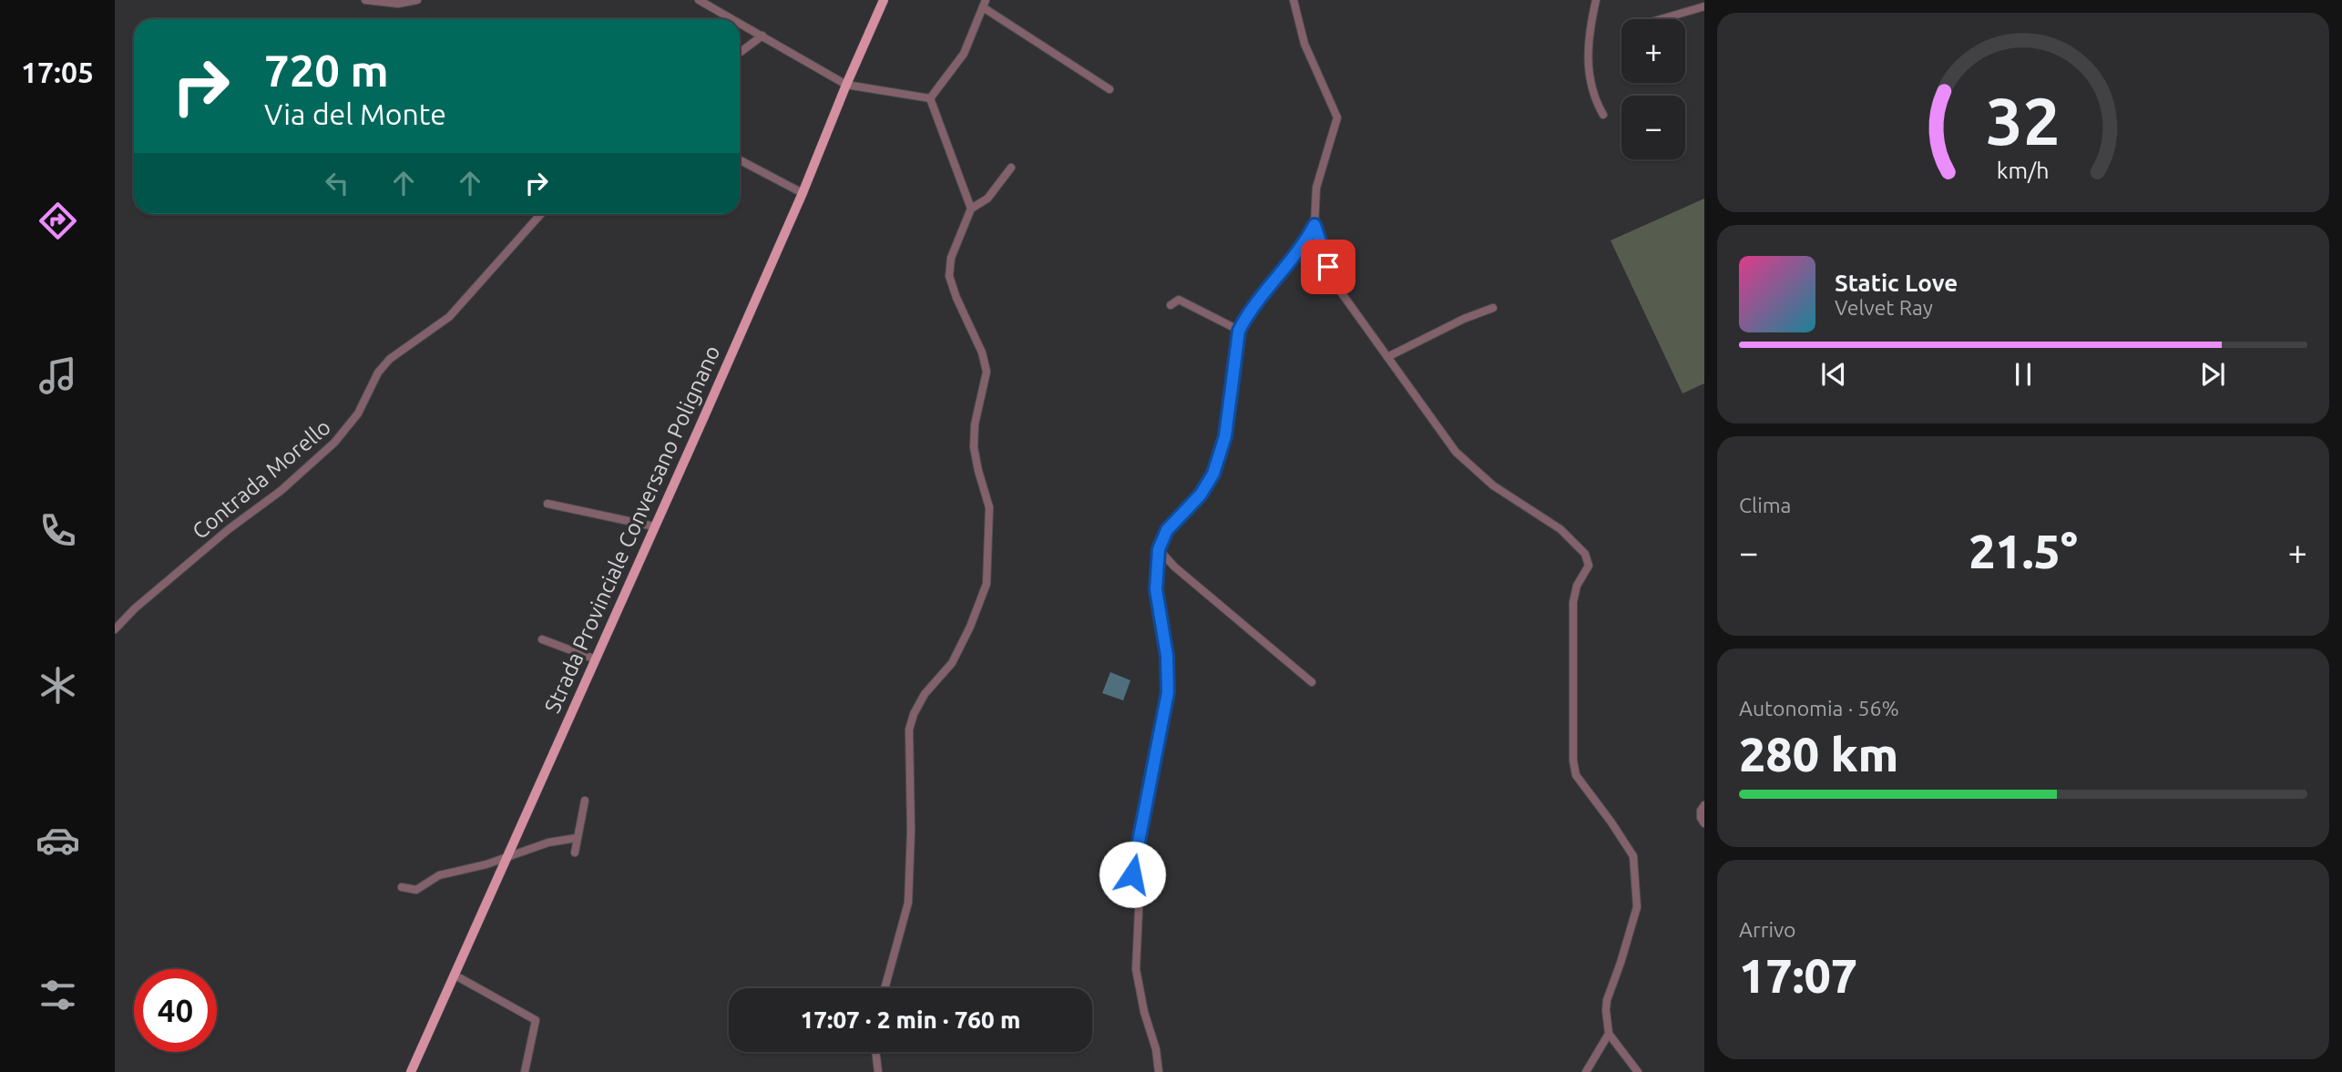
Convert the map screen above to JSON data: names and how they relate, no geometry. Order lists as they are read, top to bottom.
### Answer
{
  "streets": {
    "main road": ["Strada Provinciale Conversano Polignano"],
    "street": ["Contrada Morello"]
  },
  "page": {
    "tabs": "17:05",
    "map_buttons": ["+", "−"],
    "turn": ["720 m", "Via del Monte"],
    "song": ["Static Love", "Velvet Ray"],
    "tile": [
      "Clima",
      ["Autonomia · 56%", "280 km"],
      ["Arrivo", "17:07"]
    ],
    "heat": ["−", "21.5°", "+"],
    "limit": "40",
    "trip": "17:07 · 2 min · 760 m",
    "gauge": ["32", "km/h"]
  }
}
